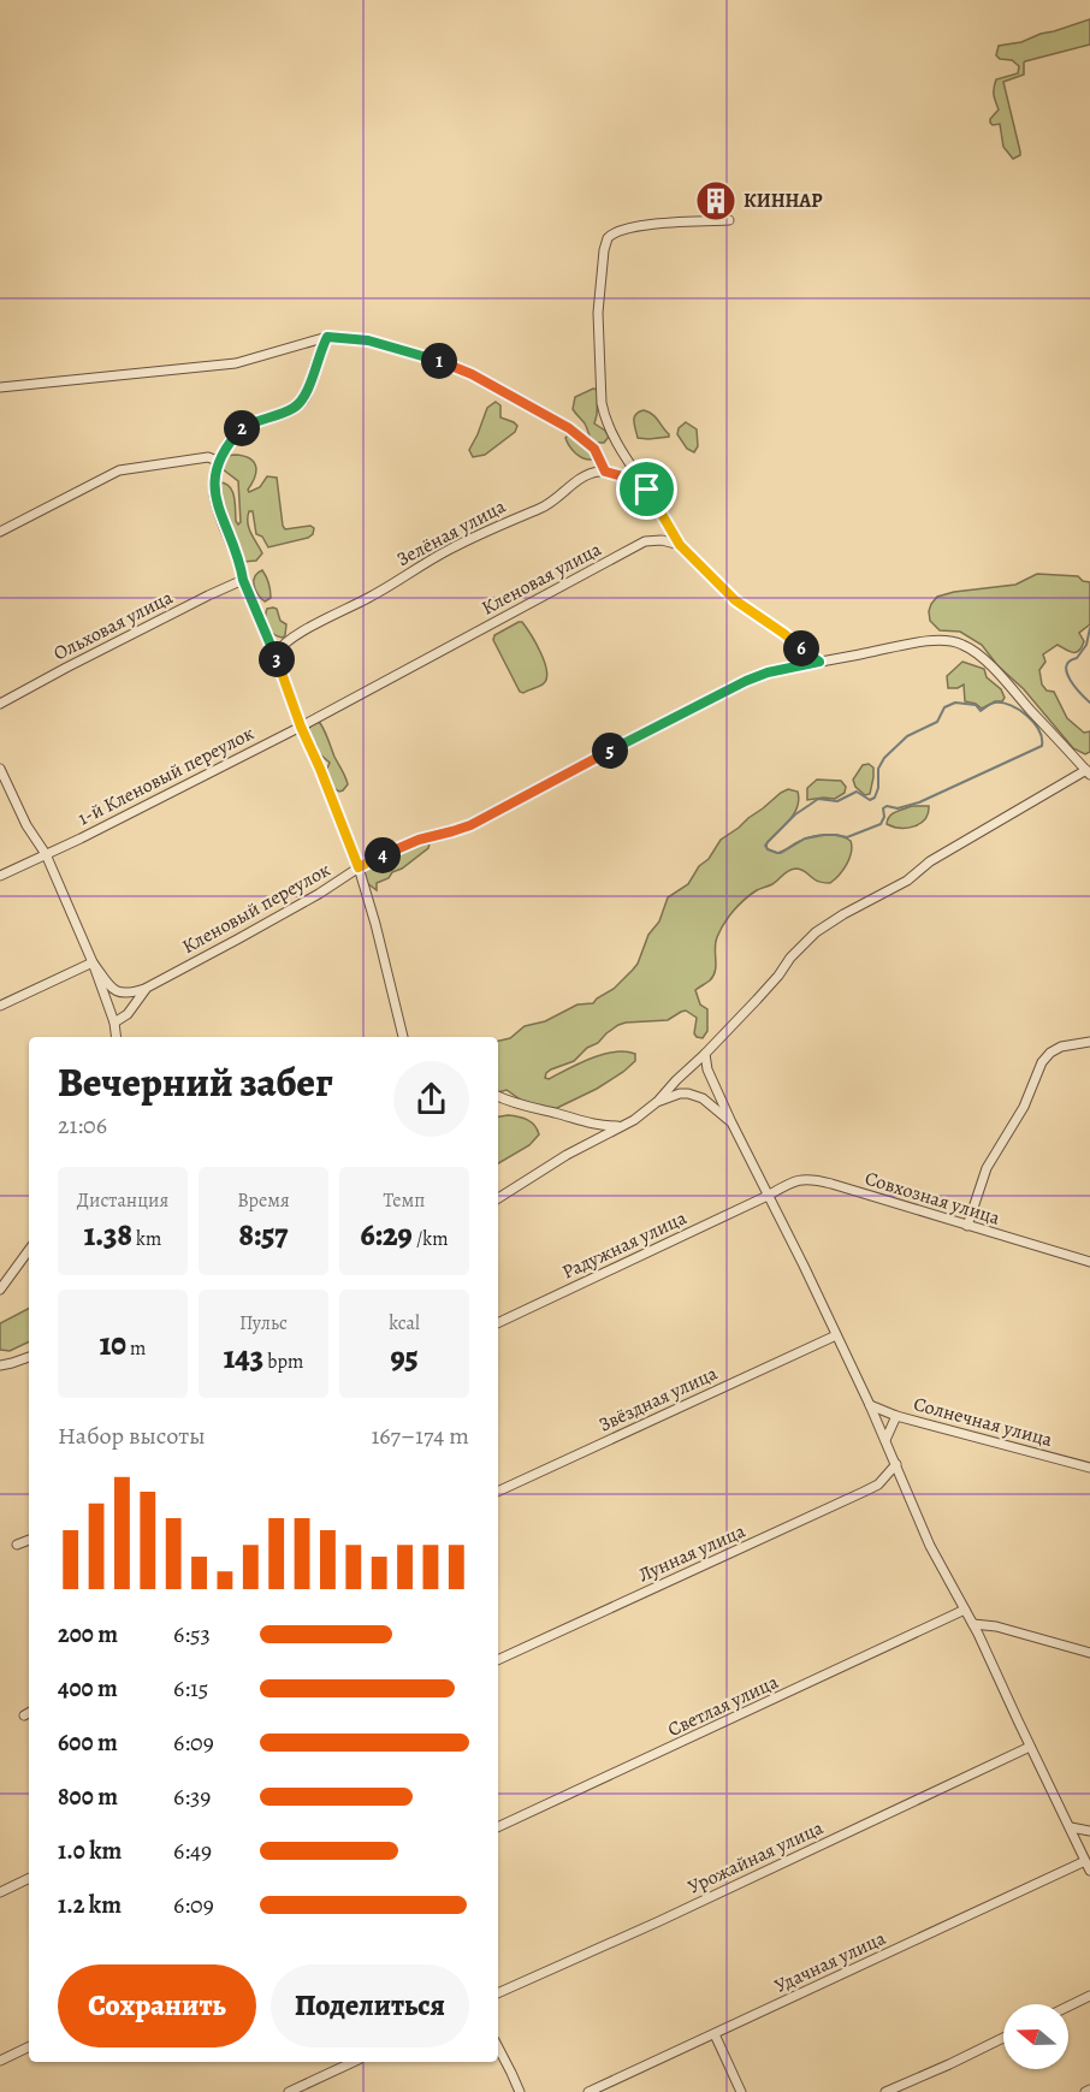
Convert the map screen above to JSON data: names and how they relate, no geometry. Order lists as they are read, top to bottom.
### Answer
{
  "streets": {
    "street": [
      "Зелёная улица",
      "Кленовая улица",
      "Ольховая улица",
      "1-й Кленовый переулок",
      "Кленовый переулок",
      "Совхозная улица",
      "Радужная улица",
      "Звёздная улица",
      "Солнечная улица",
      "Лунная улица",
      "Светлая улица",
      "Урожайная улица",
      "Удачная улица"
    ]
  },
  "crossings": [
    ["Кленовая улица", "1-й Кленовый переулок"],
    ["Совхозная улица", "Радужная улица"]
  ],
  "places": {
    "building": ["КИННАР"]
  },
  "north": "left",
  "page": {
    "pins": [
      "1",
      "2",
      "6",
      "3",
      "5",
      "4"
    ],
    "heading": ["Вечерний забег", "21:06"],
    "stats": [
      ["Дистанция", "1.38 km"],
      ["Время", "8:57"],
      ["Темп", "6:29 /km"],
      ["10 m"],
      ["Пульс", "143 bpm"],
      ["kcal", "95"]
    ],
    "chart": ["Набор высоты", "167–174 m"],
    "list": [
      {
        "name": "200 m",
        "note": "6:53"
      },
      {
        "name": "400 m",
        "note": "6:15"
      },
      {
        "name": "600 m",
        "note": "6:09"
      },
      {
        "name": "800 m",
        "note": "6:39"
      },
      {
        "name": "1.0 km",
        "note": "6:49"
      },
      {
        "name": "1.2 km",
        "note": "6:09"
      }
    ],
    "buttons": ["Сохранить", "Поделиться"]
  }
}
